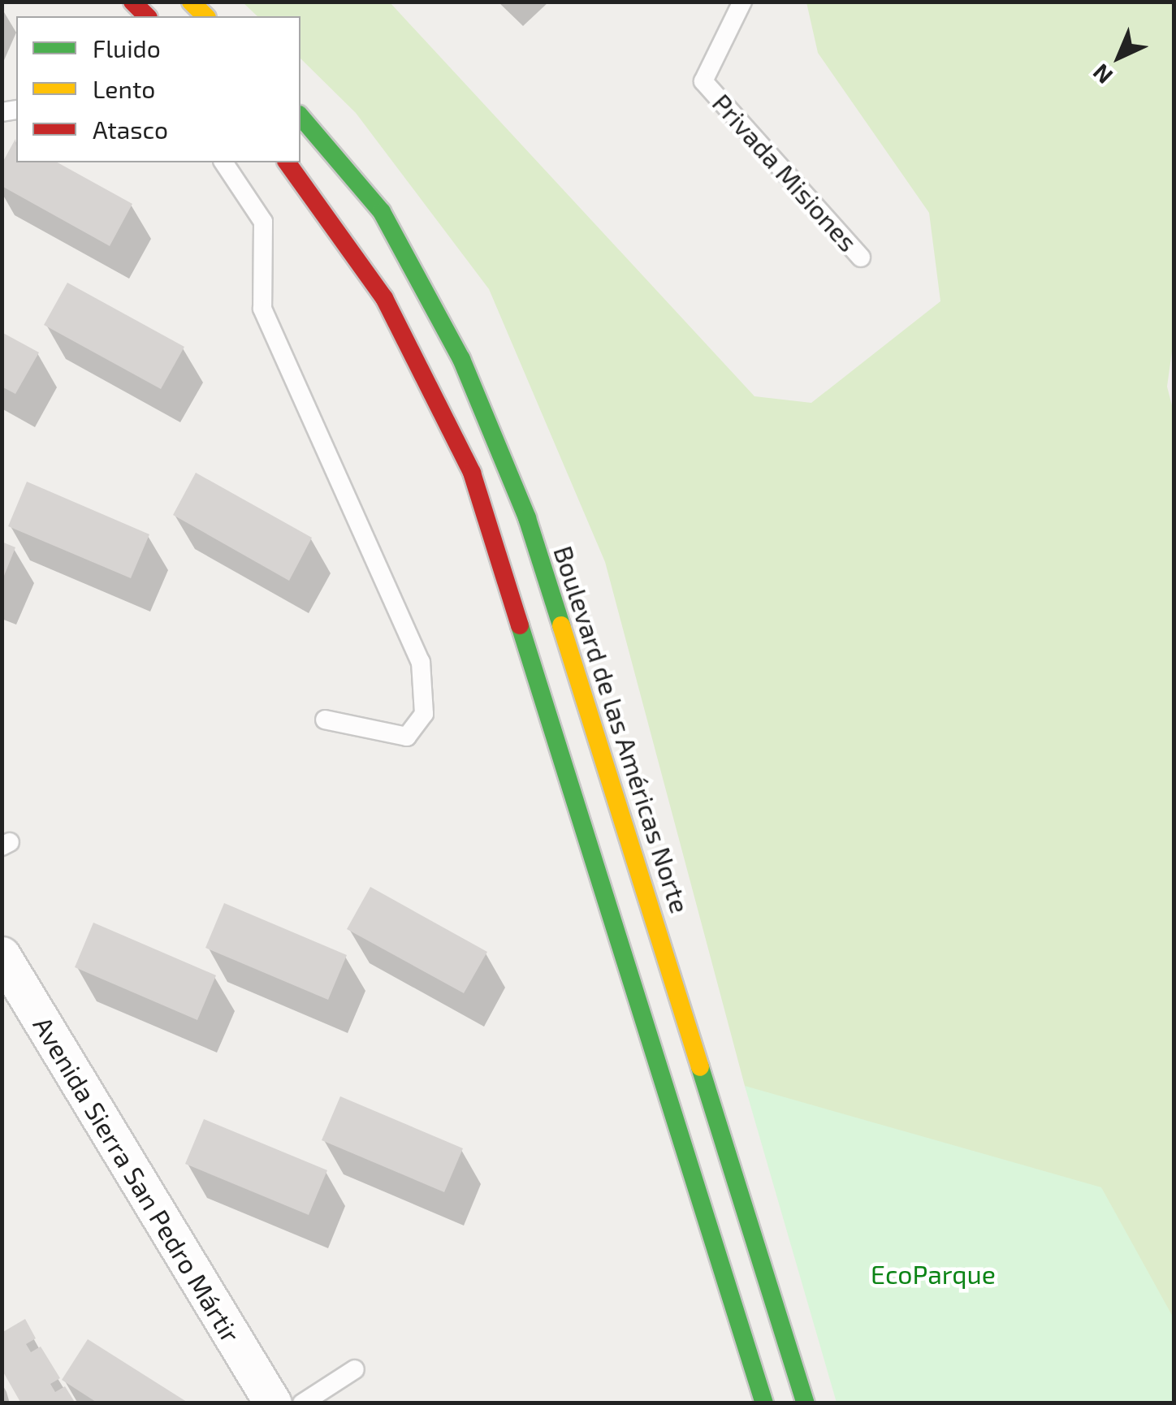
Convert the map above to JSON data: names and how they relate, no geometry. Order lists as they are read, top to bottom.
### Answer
{
  "streets": {
    "main road": ["Boulevard de las Américas Norte"],
    "street": ["Avenida Sierra San Pedro Mártir"],
    "lane": ["Privada Misiones"]
  },
  "parks": ["EcoParque"],
  "legend": ["Fluido", "Lento", "Atasco"],
  "north": "bottom left"
}
